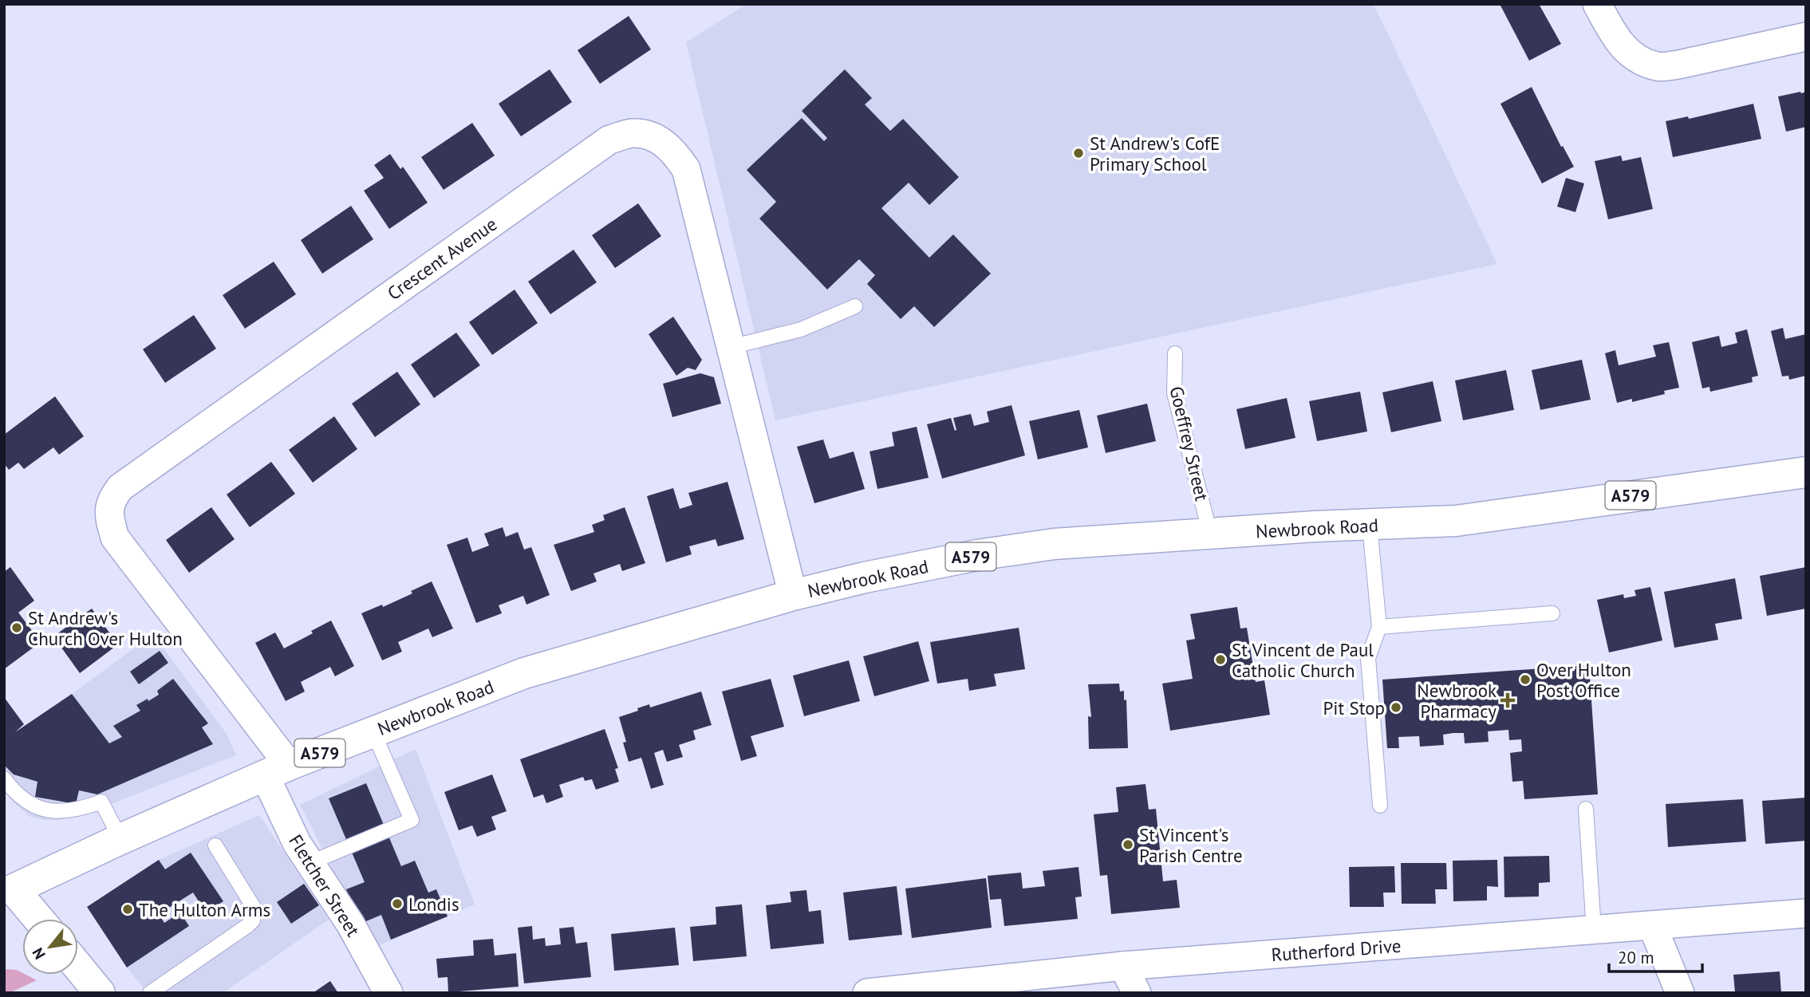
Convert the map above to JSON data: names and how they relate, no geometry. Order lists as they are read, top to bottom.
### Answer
{
  "streets": {
    "highway": ["A579", "Newbrook Road"],
    "street": ["Crescent Avenue", "Fletcher Street", "Rutherford Drive"],
    "lane": ["Goeffrey Street"]
  },
  "crossings": [
    ["Crescent Avenue", "Newbrook Road"],
    ["Crescent Avenue", "Fletcher Street"],
    ["Goeffrey Street", "Newbrook Road"],
    ["Newbrook Road", "Fletcher Street"]
  ],
  "places": {
    "other": [
      "St Andrew's CofE Primary School",
      "St Andrew's Church Over Hulton",
      "St Vincent de Paul Catholic Church",
      "Over Hulton Post Office",
      "Pit Stop",
      "St Vincent's Parish Centre",
      "Londis",
      "The Hulton Arms"
    ],
    "health": ["Newbrook Pharmacy"]
  },
  "scale_bar": "20 m",
  "north": "bottom left"
}
